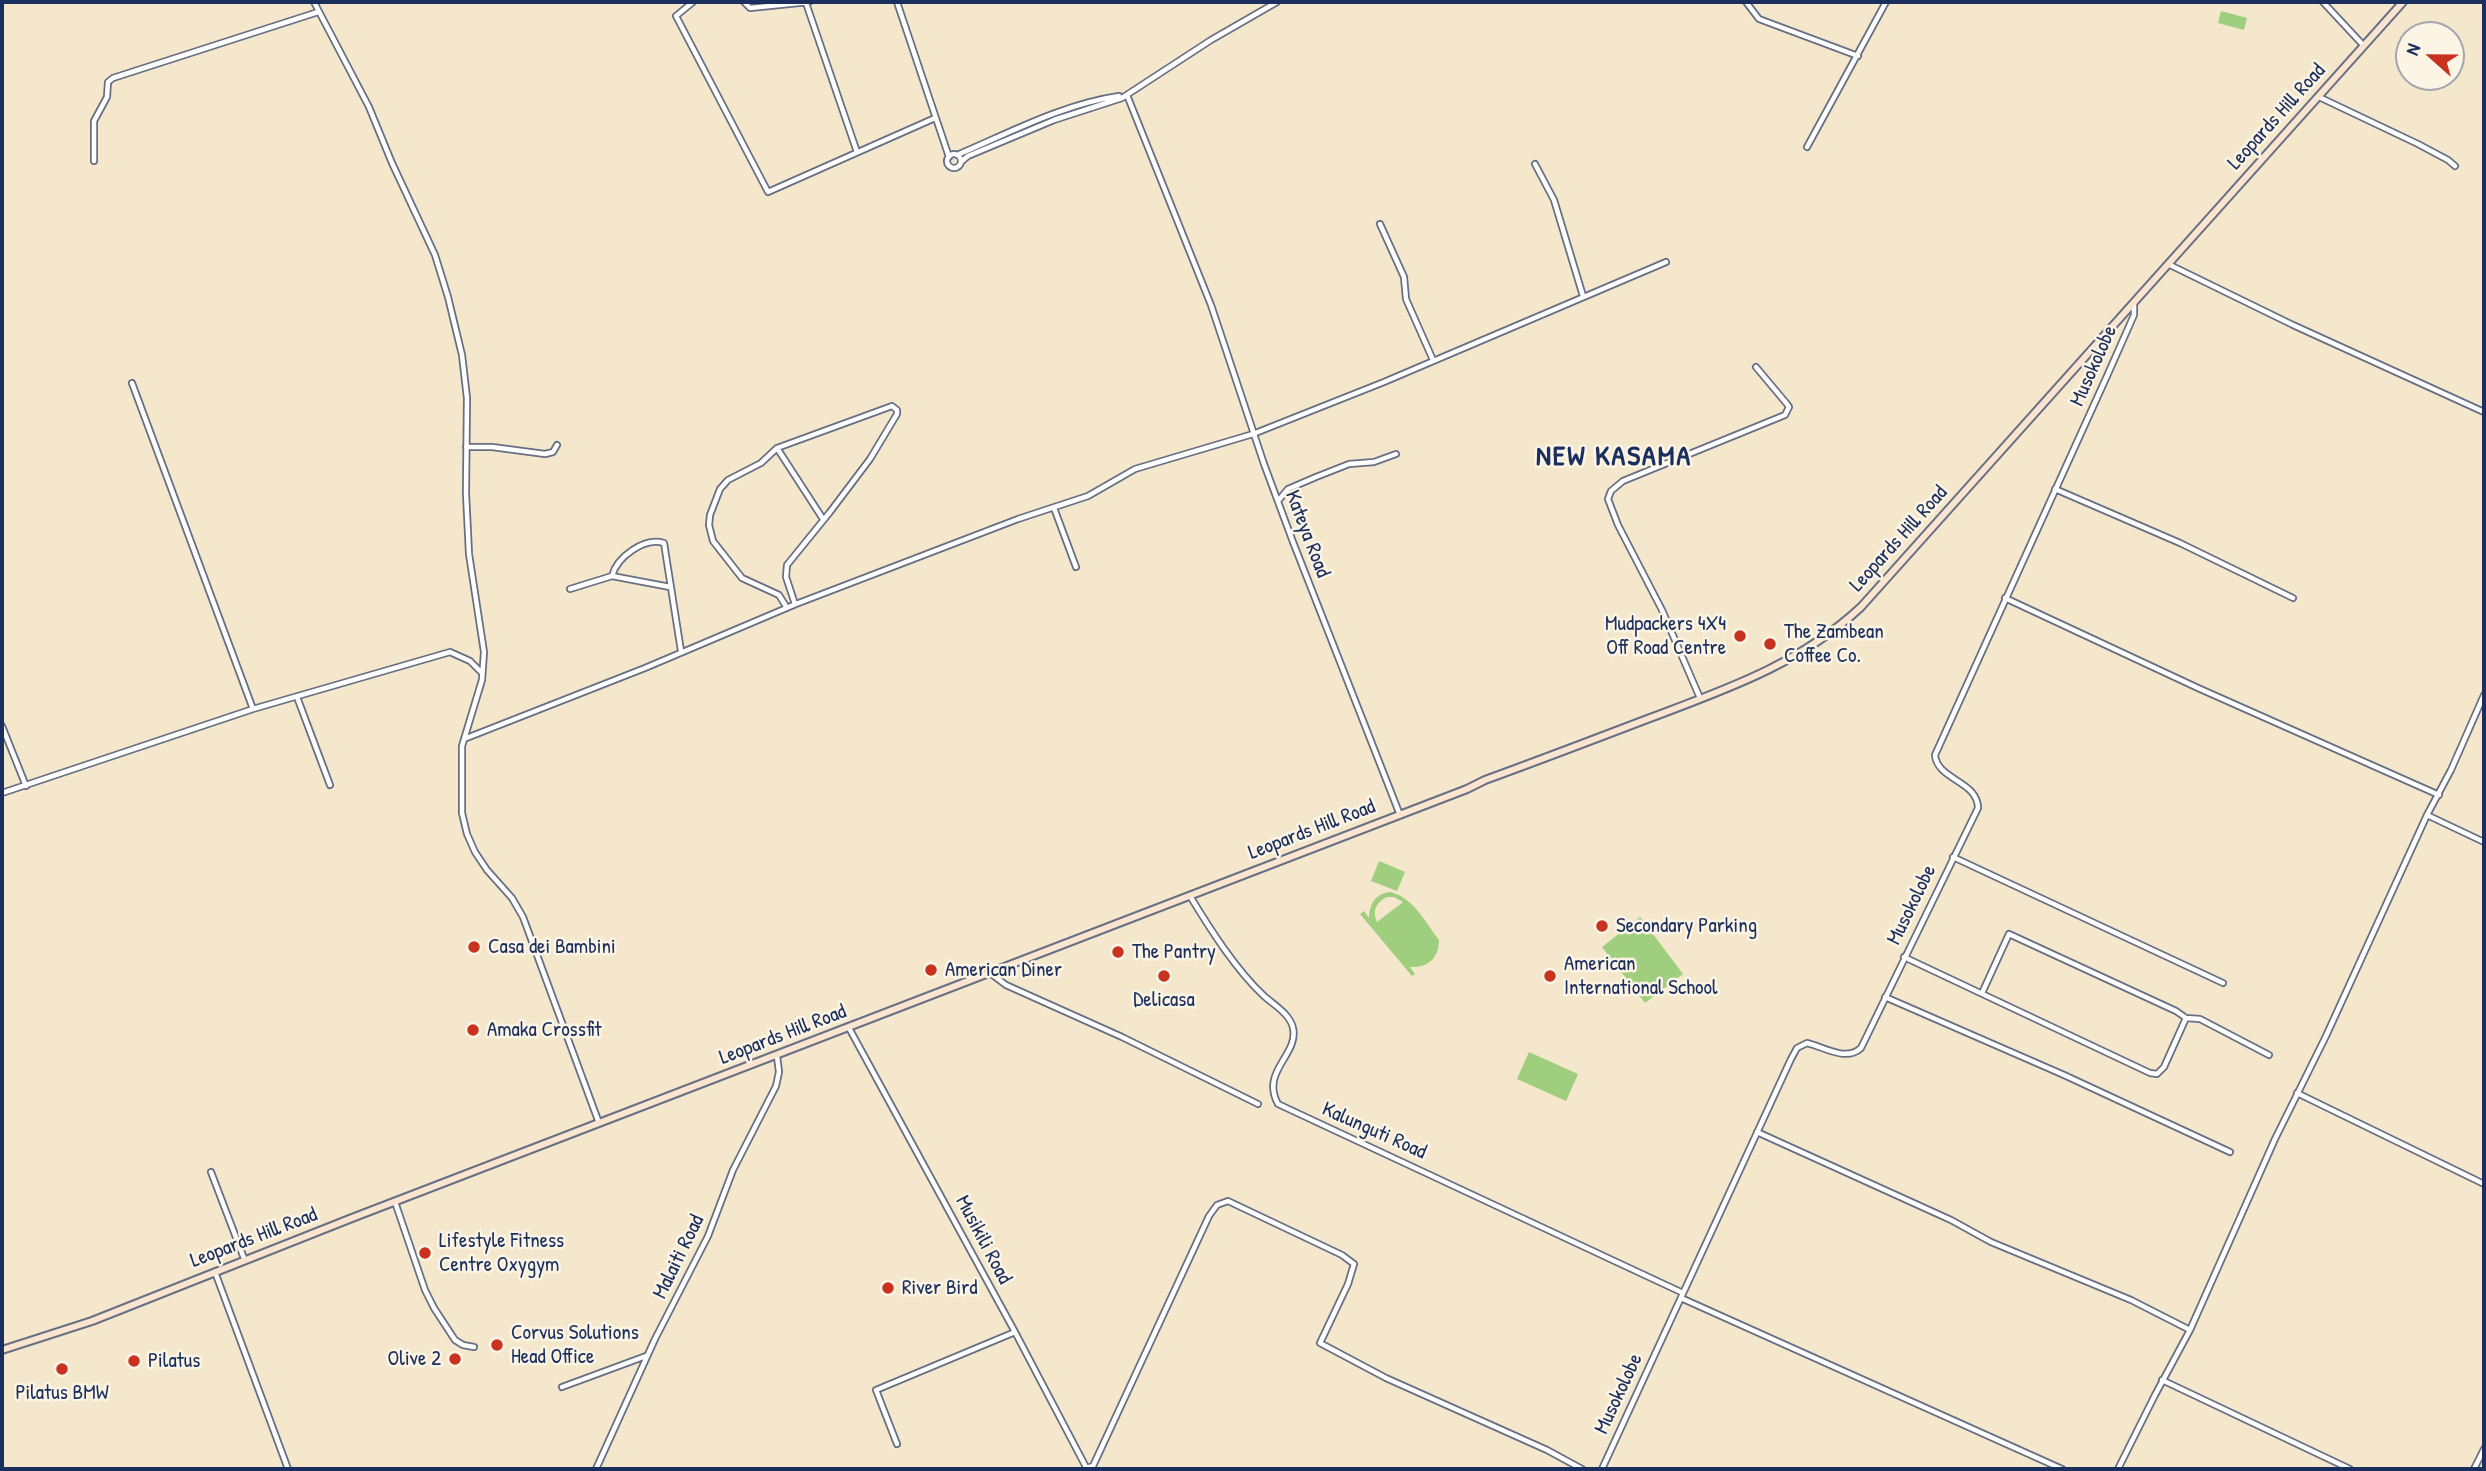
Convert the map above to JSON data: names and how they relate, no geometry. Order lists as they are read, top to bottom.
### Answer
{
  "streets": {
    "main road": ["Leopards Hill Road"],
    "street": [
      "Musokolobe",
      "Kateya Road",
      "Kalunguti Road",
      "Musikili Road",
      "Malaiti Road"
    ]
  },
  "crossings": [
    ["Leopards Hill Road", "Musokolobe"],
    ["Leopards Hill Road", "Kateya Road"],
    ["Leopards Hill Road", "Kalunguti Road"],
    ["Leopards Hill Road", "Musikili Road"],
    ["Leopards Hill Road", "Malaiti Road"],
    ["Musokolobe", "Kalunguti Road"]
  ],
  "districts": ["NEW KASAMA"],
  "places": [
    "Mudpackers 4X4 Off Road Centre",
    "The Zambean Coffee Co.",
    "Secondary Parking",
    "Casa dei Bambini",
    "The Pantry",
    "American Diner",
    "Delicasa",
    "American International School",
    "Amaka Crossfit",
    "Lifestyle Fitness Centre Oxygym",
    "River Bird",
    "Corvus Solutions Head Office",
    "Olive 2",
    "Pilatus",
    "Pilatus BMW"
  ],
  "north": "left"
}
